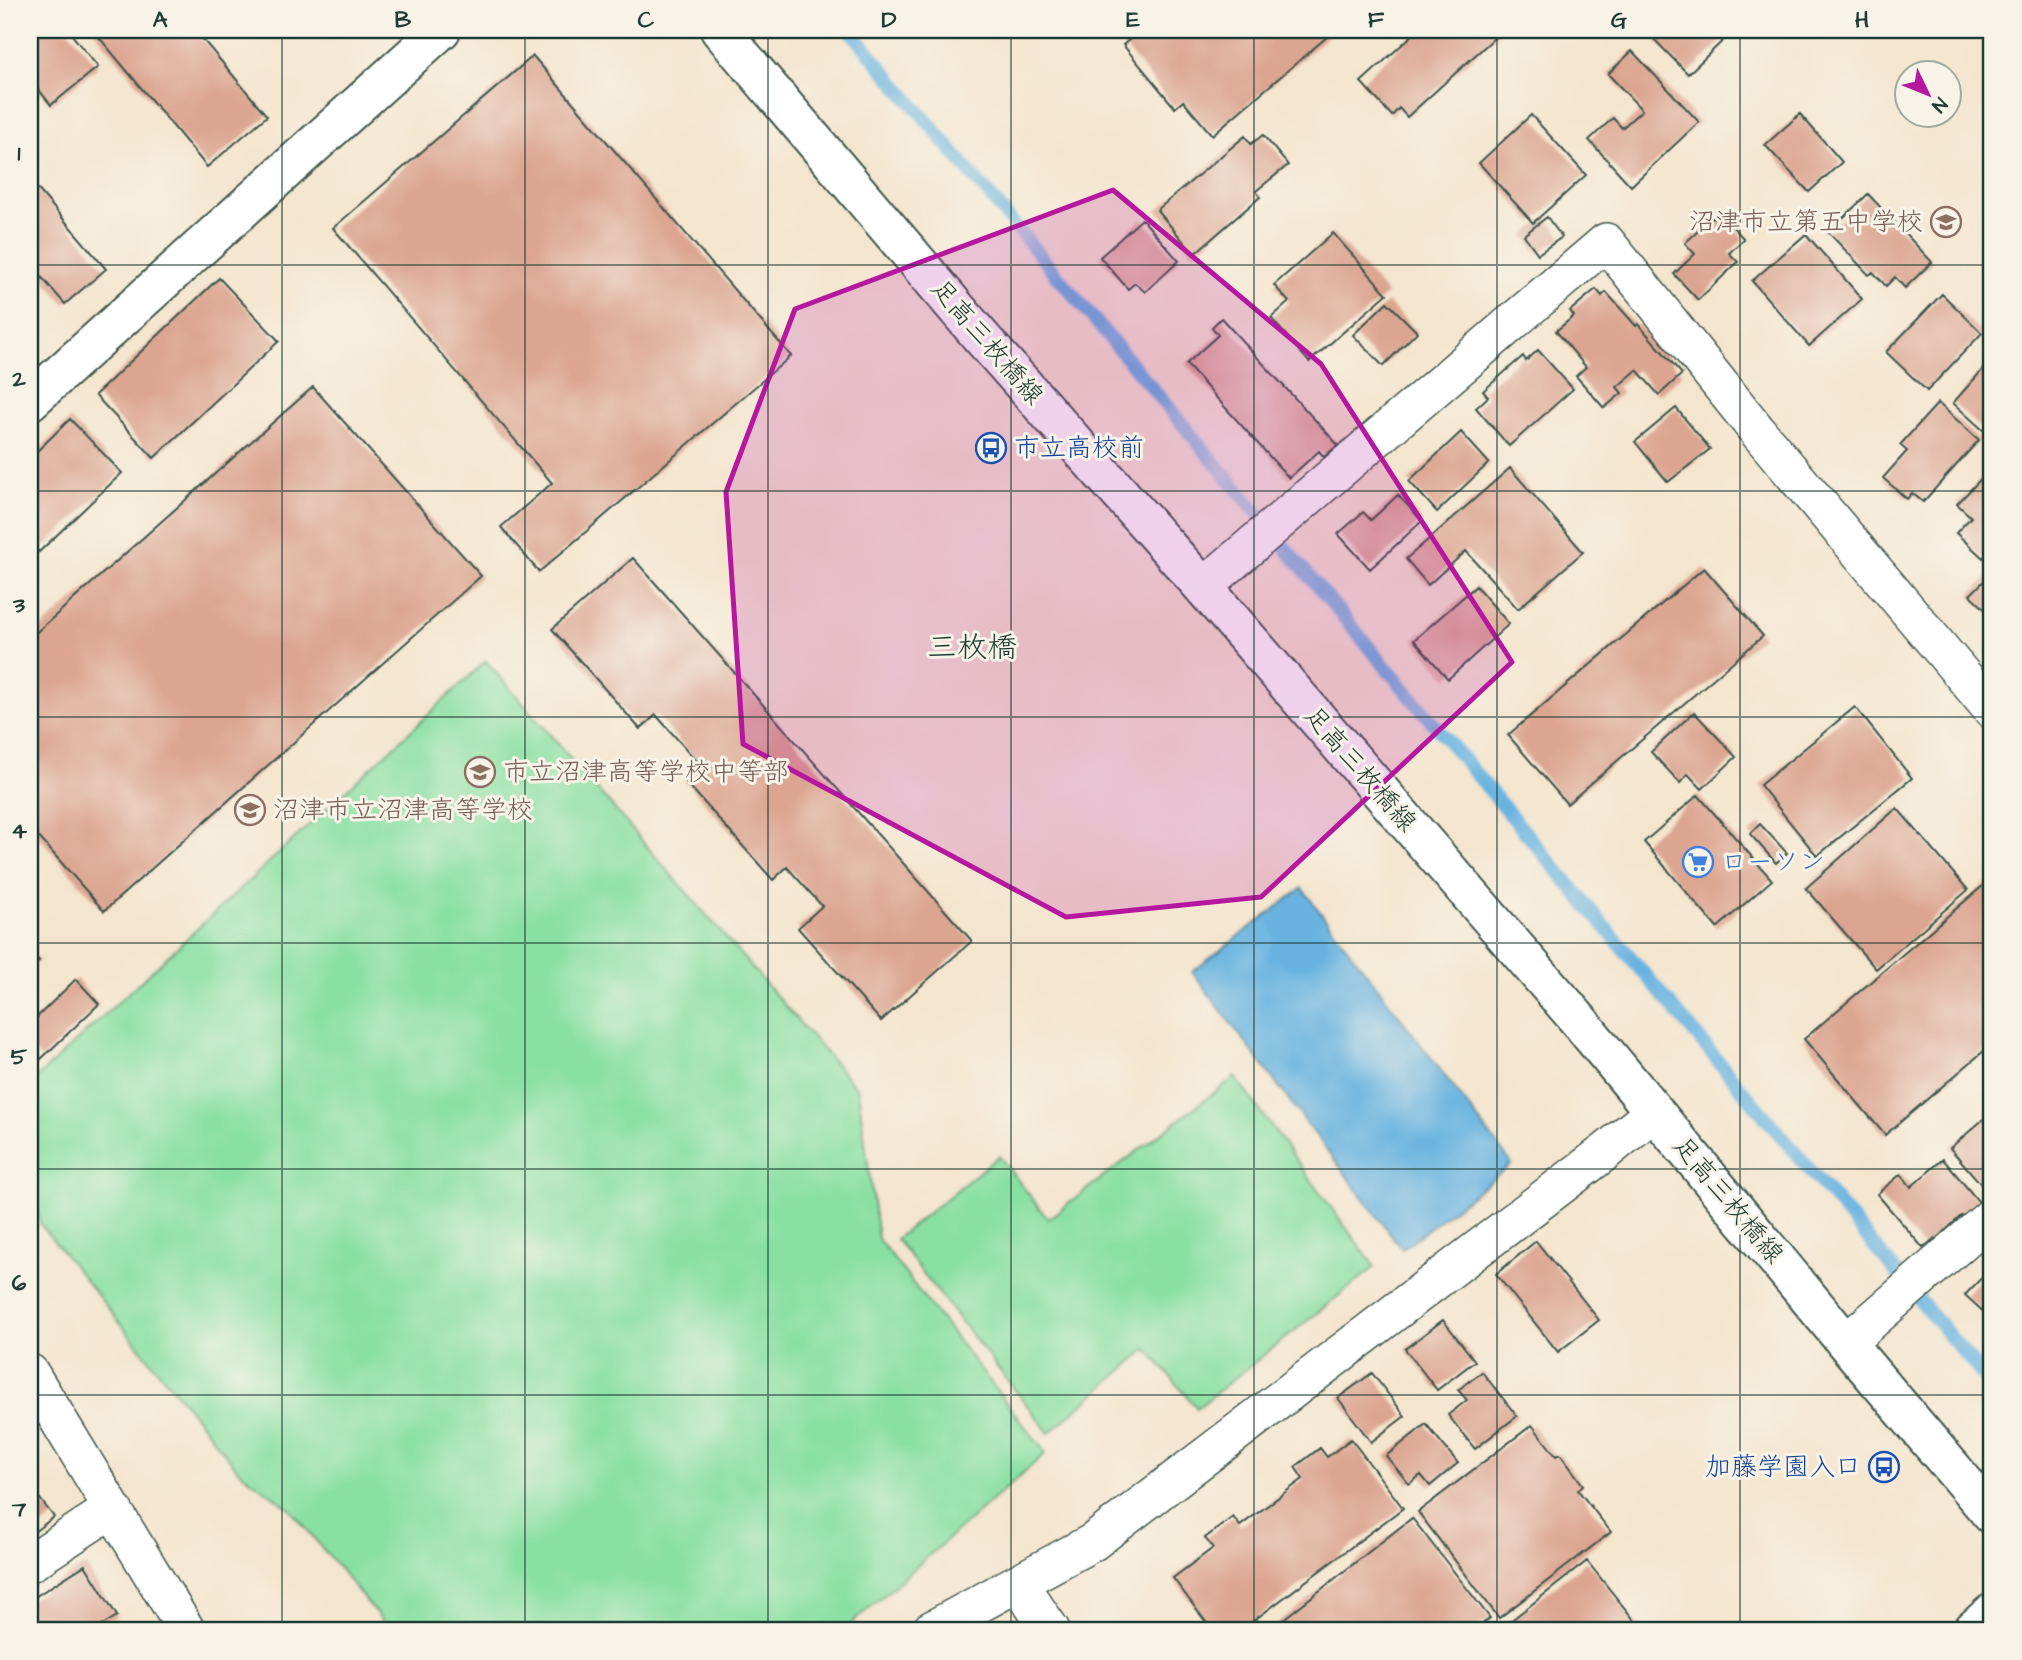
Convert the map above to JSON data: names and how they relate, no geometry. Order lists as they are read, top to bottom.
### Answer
{
  "streets": {
    "main road": ["足高三枚橋線"]
  },
  "districts": ["三枚橋"],
  "places": {
    "school or university": ["沼津市立第五中学校", "市立沼津高等学校中等部", "沼津市立沼津高等学校"],
    "bus stop": ["市立高校前", "加藤学園入口"],
    "supermarket": ["ローソン"]
  },
  "north": "bottom right",
  "grid": {
    "columns": [
      "A",
      "B",
      "C",
      "D",
      "E",
      "F",
      "G",
      "H"
    ],
    "rows": [
      "1",
      "2",
      "3",
      "4",
      "5",
      "6",
      "7"
    ]
  }
}
